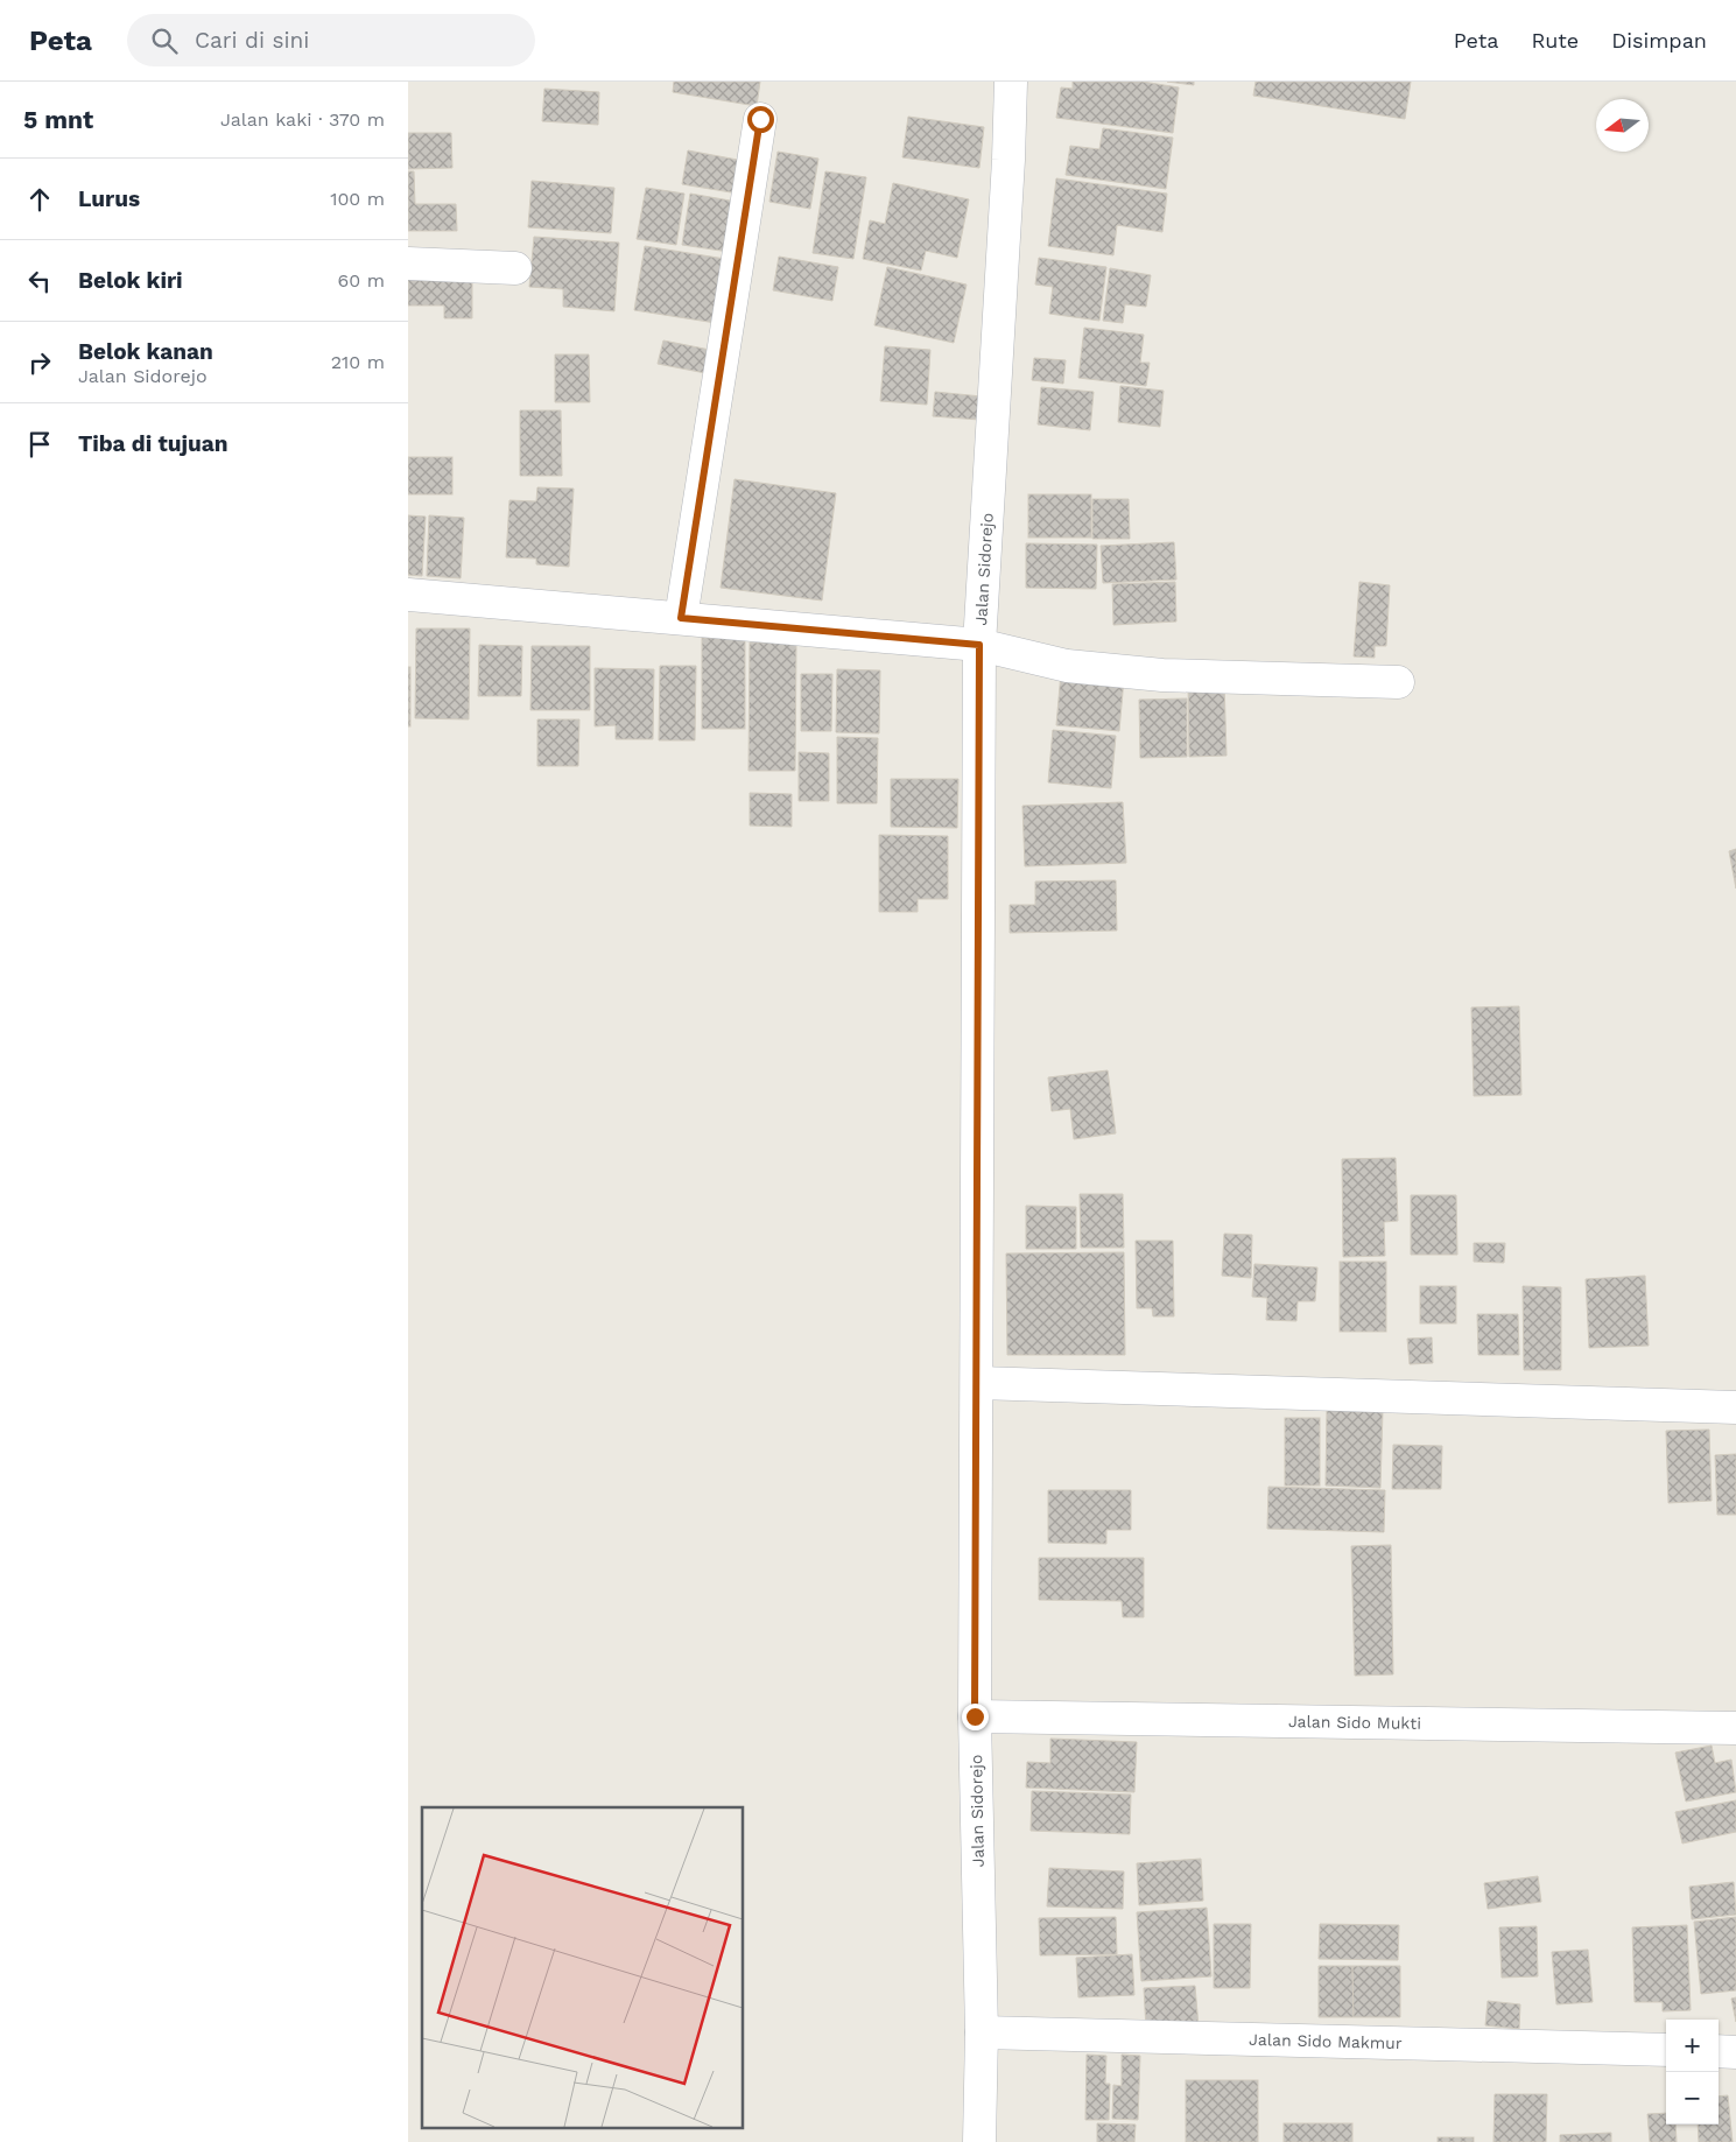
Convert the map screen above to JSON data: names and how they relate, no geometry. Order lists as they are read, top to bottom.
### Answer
{
  "streets": {
    "street": ["Jalan Sidorejo", "Jalan Sido Mukti", "Jalan Sido Makmur"]
  },
  "crossings": [
    ["Jalan Sidorejo", "Jalan Sido Mukti"],
    ["Jalan Sidorejo", "Jalan Sido Makmur"]
  ],
  "north": "left",
  "page": {
    "header": "Peta",
    "search": "Cari di sini",
    "nav": ["Peta", "Rute", "Disimpan"],
    "heading": ["5 mnt", "Jalan kaki · 370 m"],
    "list": [
      ["Lurus", "100 m"],
      ["Belok kiri", "60 m"],
      ["Belok kanan", "Jalan Sidorejo", "210 m"],
      "Tiba di tujuan"
    ],
    "map_buttons": ["+", "−"]
  }
}
